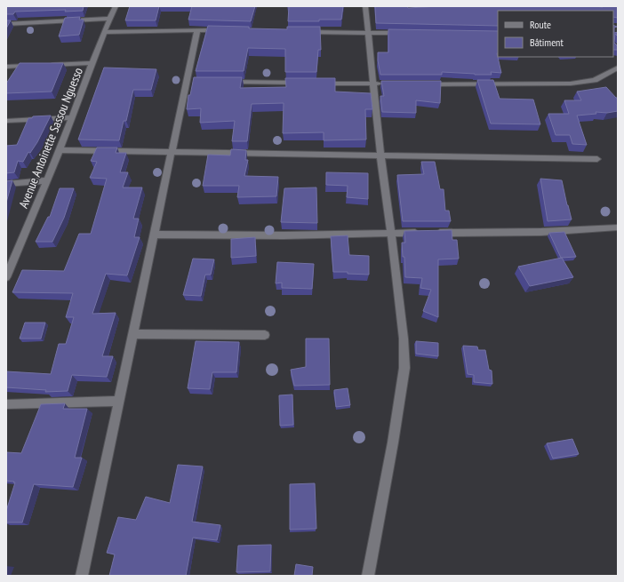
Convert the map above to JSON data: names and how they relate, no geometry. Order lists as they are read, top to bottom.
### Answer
{
  "streets": {
    "street": ["Avenue Antoinette Sassou Nguesso"]
  },
  "legend": ["Route", "Bâtiment"]
}
